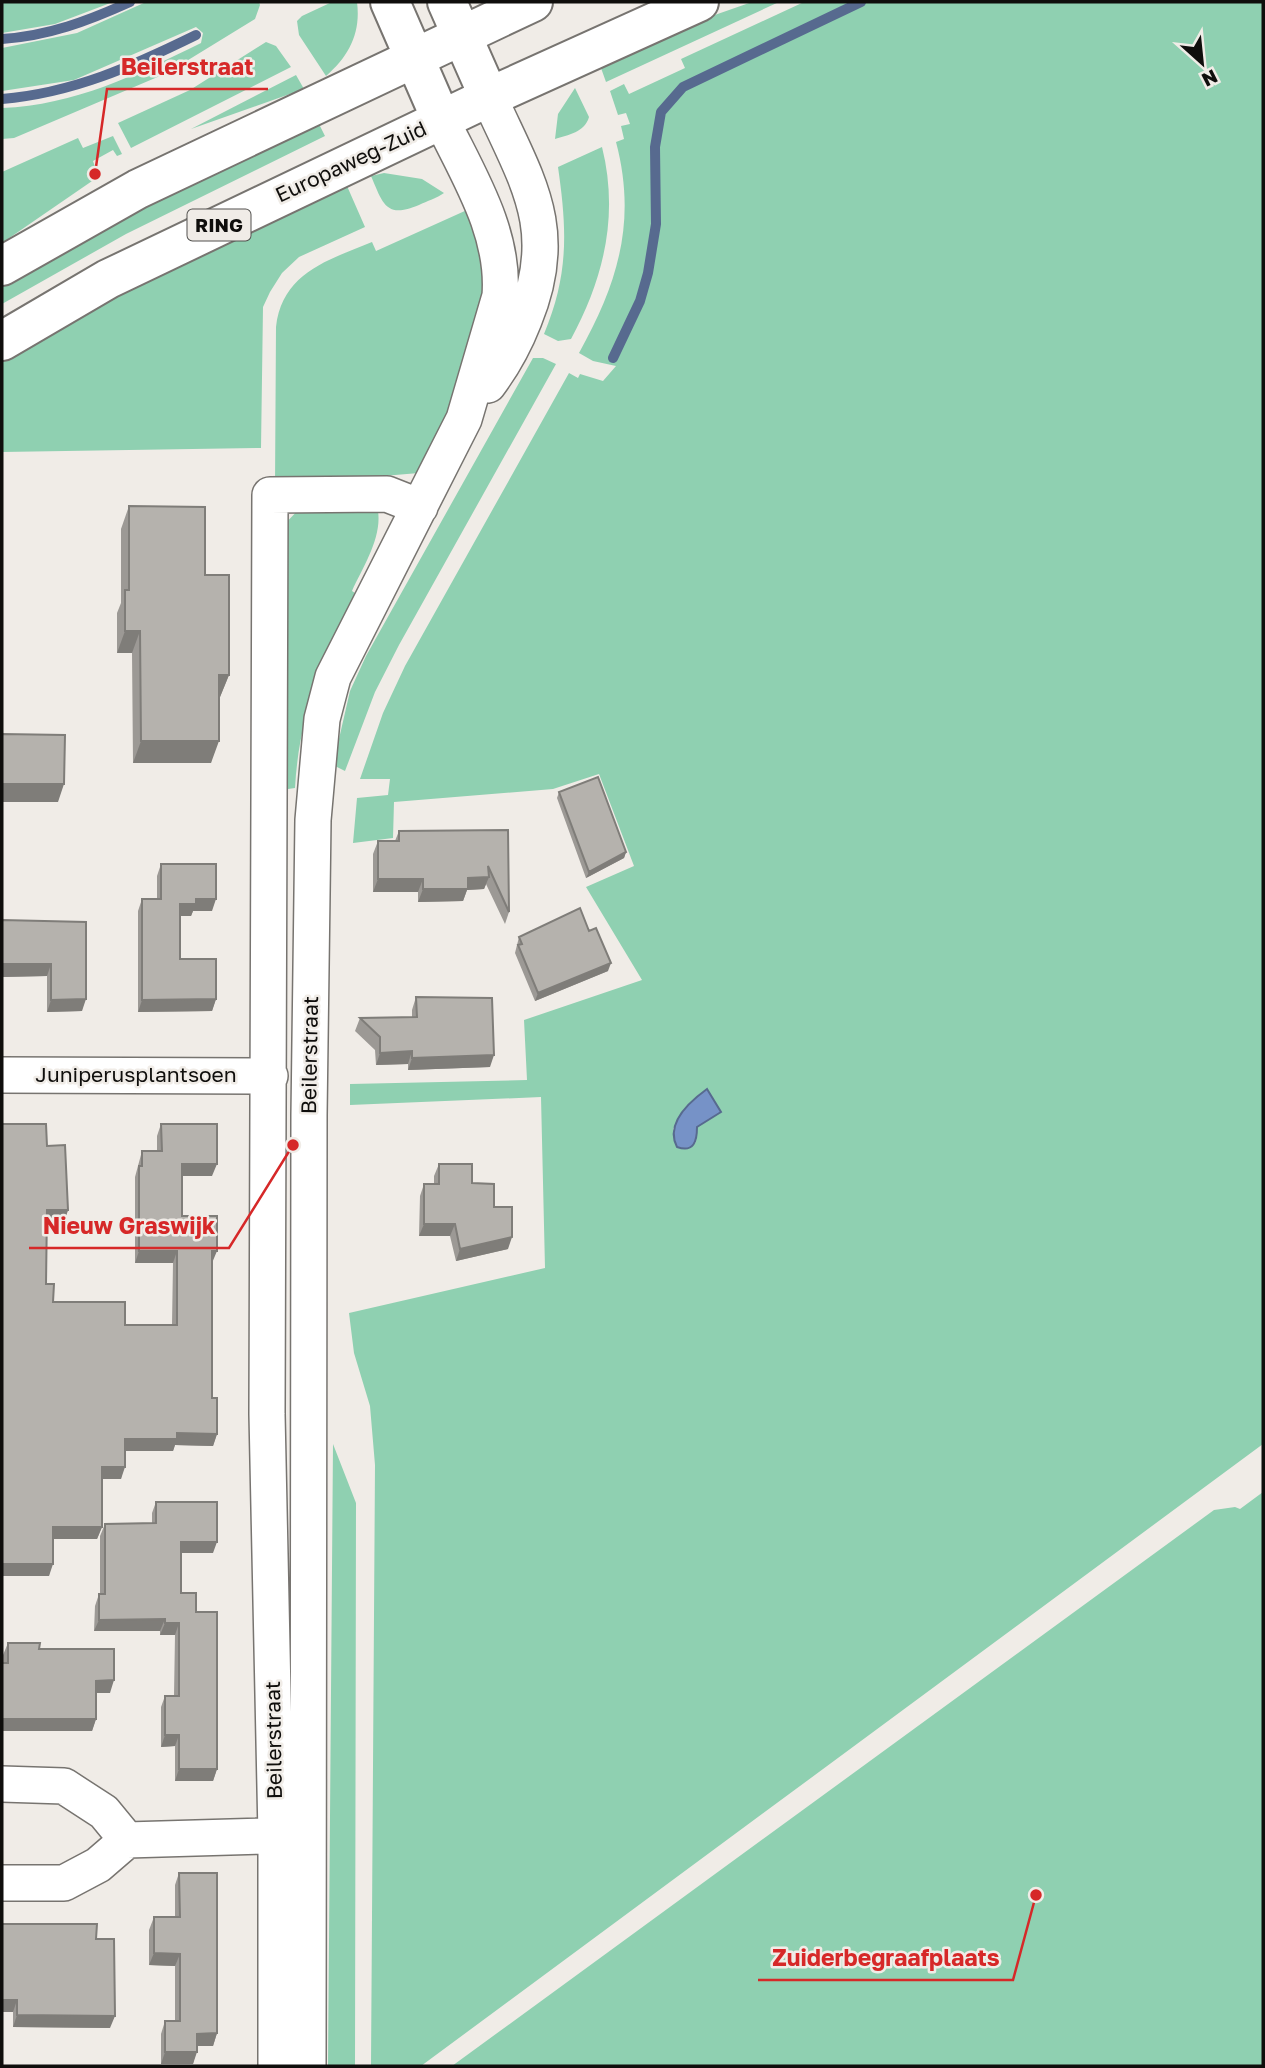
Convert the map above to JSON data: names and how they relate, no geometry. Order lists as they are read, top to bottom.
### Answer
{
  "streets": {
    "main road": ["Europaweg-Zuid", "RING"],
    "street": ["Beilerstraat", "Juniperusplantsoen"]
  },
  "crossings": [
    ["Europaweg-Zuid", "Beilerstraat"],
    ["Beilerstraat", "Juniperusplantsoen"]
  ],
  "places": ["Beilerstraat", "Nieuw Graswijk", "Zuiderbegraafplaats"],
  "north": "bottom right"
}
